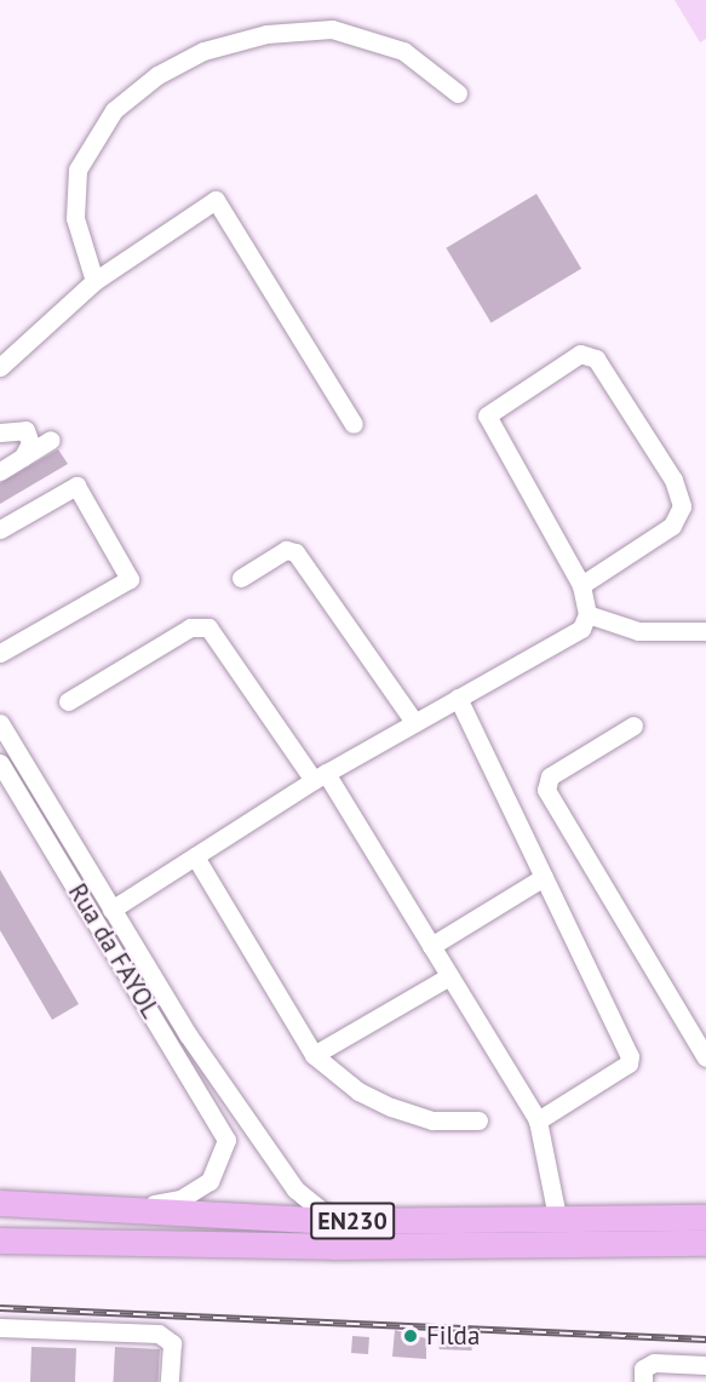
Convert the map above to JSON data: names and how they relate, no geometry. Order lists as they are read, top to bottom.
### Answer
{
  "streets": {
    "highway": ["EN230"],
    "street": ["Rua da FAYOL"]
  },
  "crossings": [
    ["Rua da FAYOL", "EN230"]
  ],
  "places": ["Filda"]
}
